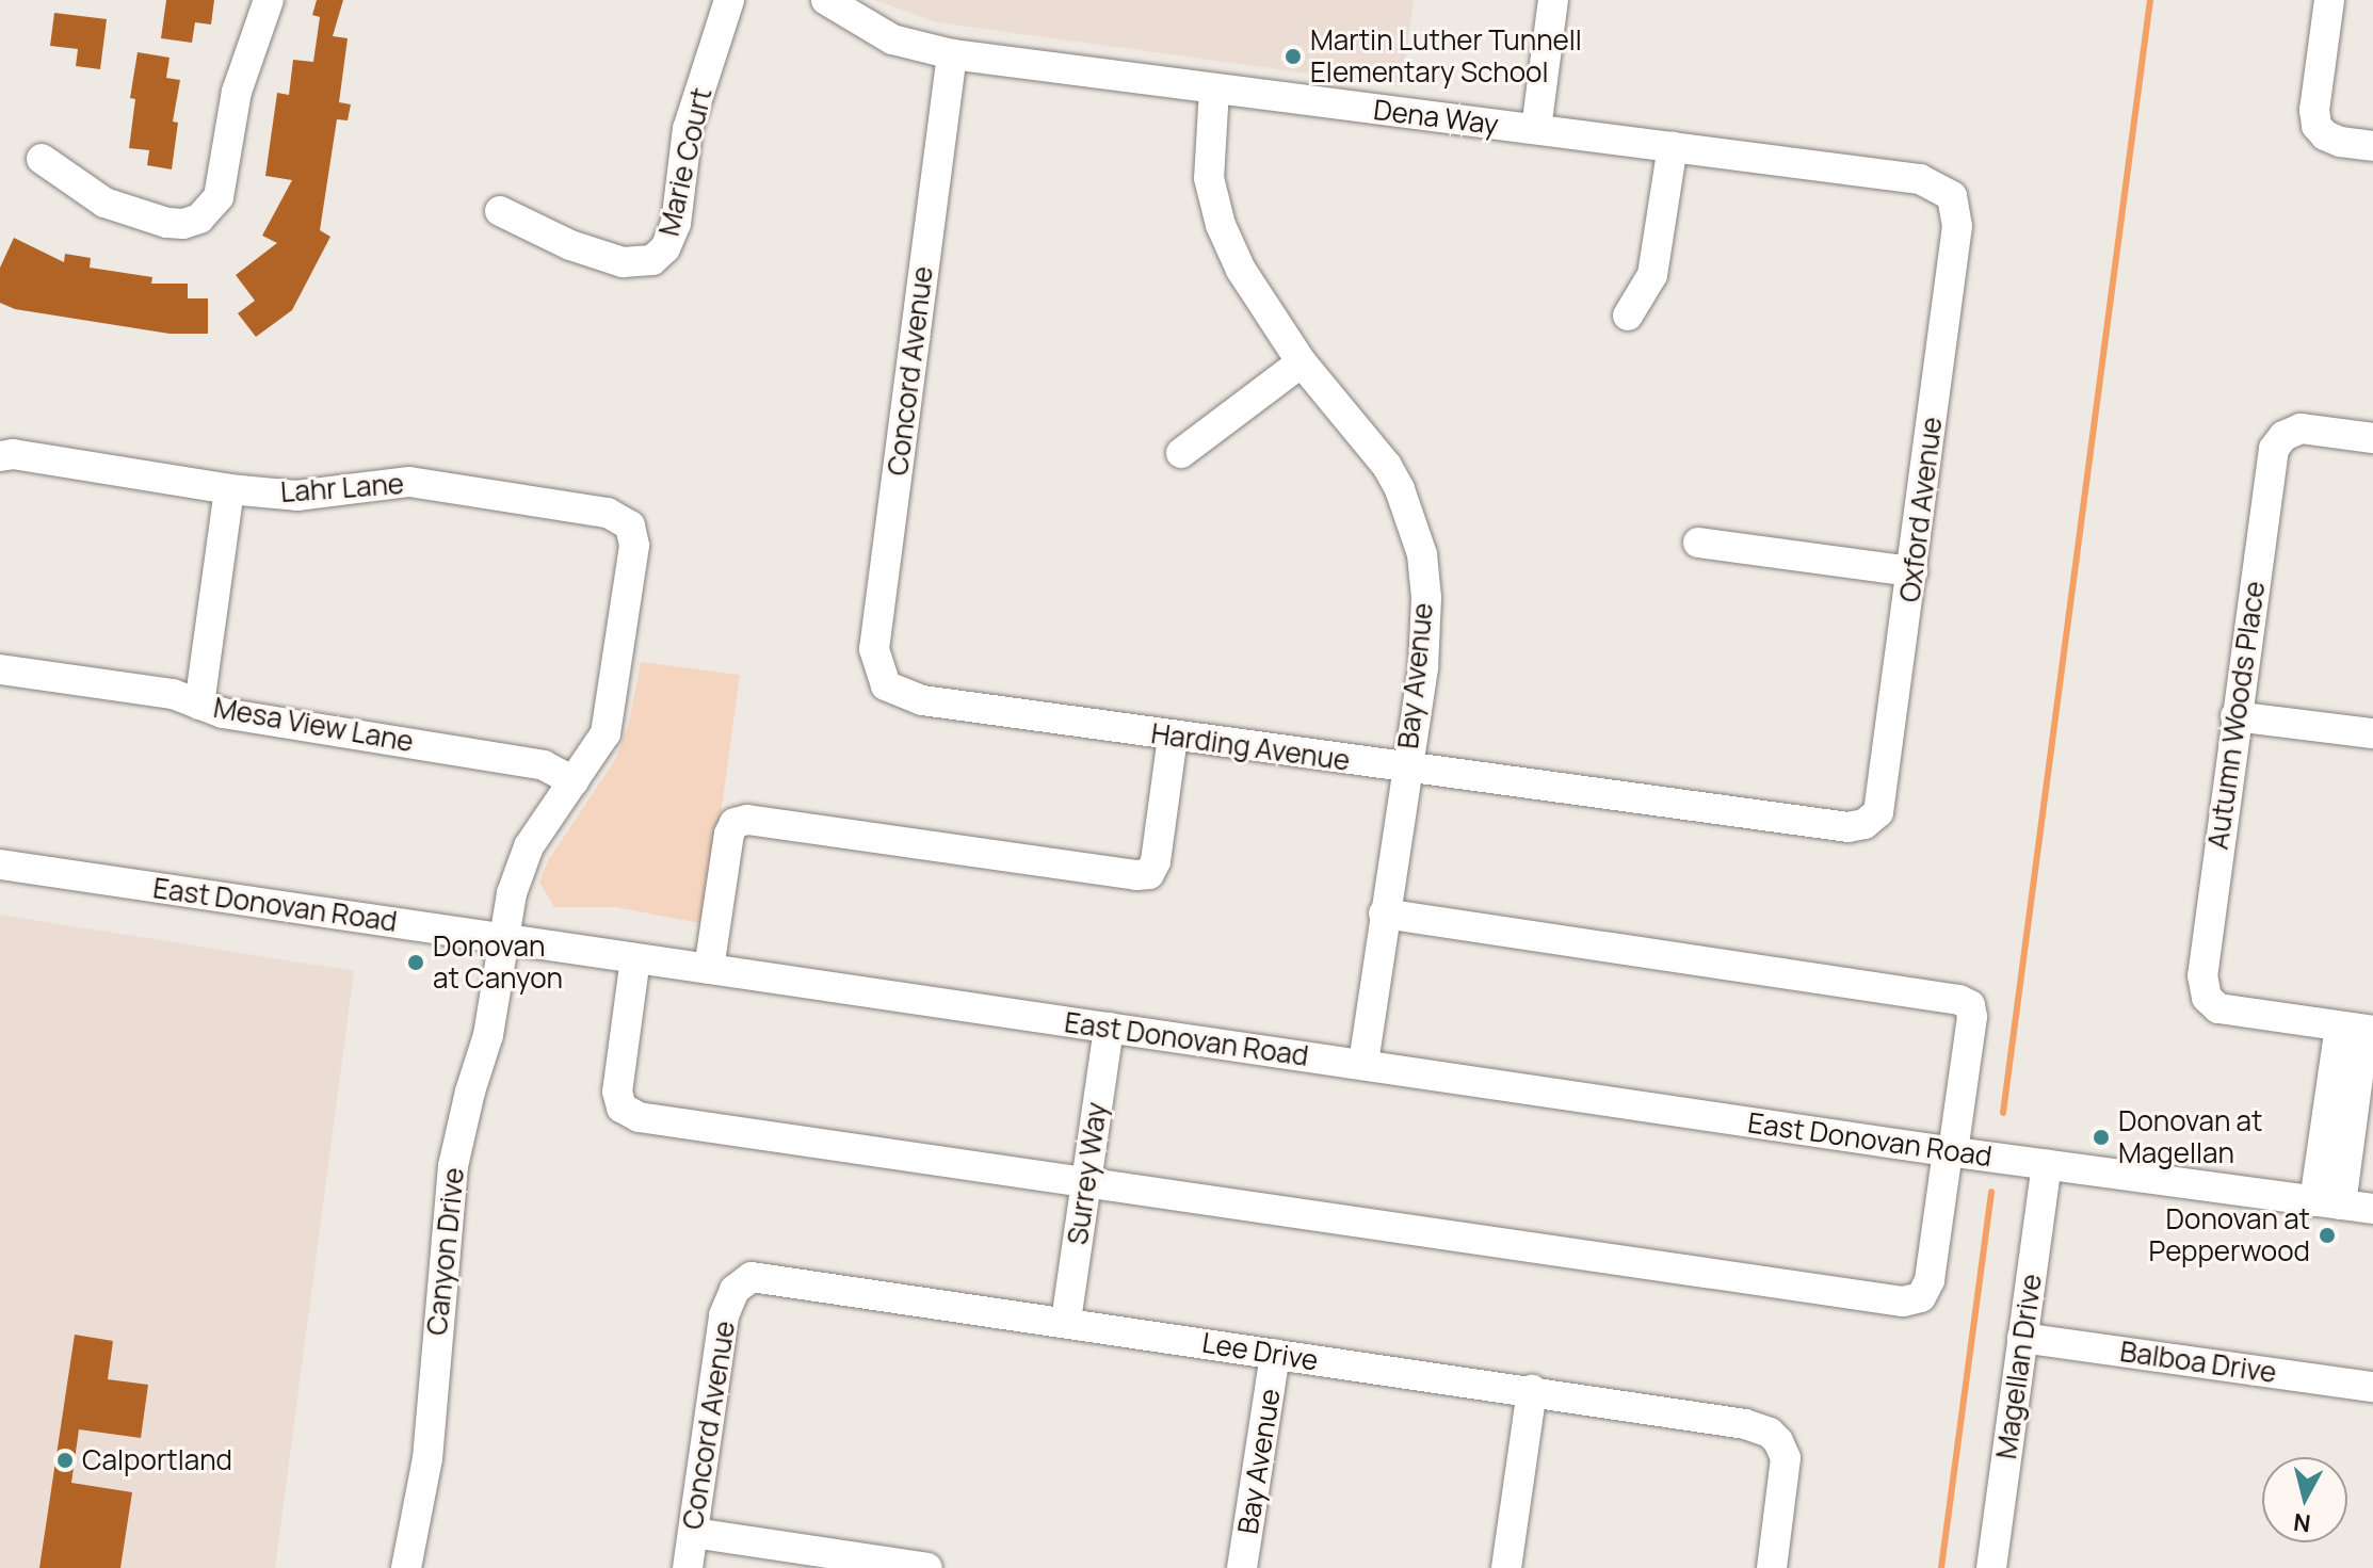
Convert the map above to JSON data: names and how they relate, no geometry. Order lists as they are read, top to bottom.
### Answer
{
  "streets": {
    "street": [
      "Dena Way",
      "Marie Court",
      "Concord Avenue",
      "Lahr Lane",
      "Oxford Avenue",
      "Bay Avenue",
      "Autumn Woods Place",
      "Mesa View Lane",
      "Harding Avenue",
      "East Donovan Road",
      "Surrey Way",
      "Canyon Drive",
      "Lee Drive",
      "Balboa Drive",
      "Magellan Drive"
    ]
  },
  "crossings": [
    ["Dena Way", "Concord Avenue"],
    ["Dena Way", "Oxford Avenue"],
    ["Dena Way", "Bay Avenue"],
    ["Concord Avenue", "Harding Avenue"],
    ["Concord Avenue", "Lee Drive"],
    ["Lahr Lane", "Canyon Drive"],
    ["Oxford Avenue", "Harding Avenue"],
    ["Bay Avenue", "Harding Avenue"],
    ["Bay Avenue", "East Donovan Road"],
    ["Bay Avenue", "Lee Drive"],
    ["Mesa View Lane", "Canyon Drive"],
    ["East Donovan Road", "Surrey Way"],
    ["East Donovan Road", "Canyon Drive"],
    ["East Donovan Road", "Magellan Drive"],
    ["Surrey Way", "Lee Drive"],
    ["Balboa Drive", "Magellan Drive"]
  ],
  "places": [
    "Martin Luther Tunnell Elementary School",
    "Donovan at Canyon",
    "Donovan at Magellan",
    "Donovan at Pepperwood",
    "Calportland"
  ],
  "north": "bottom"
}
